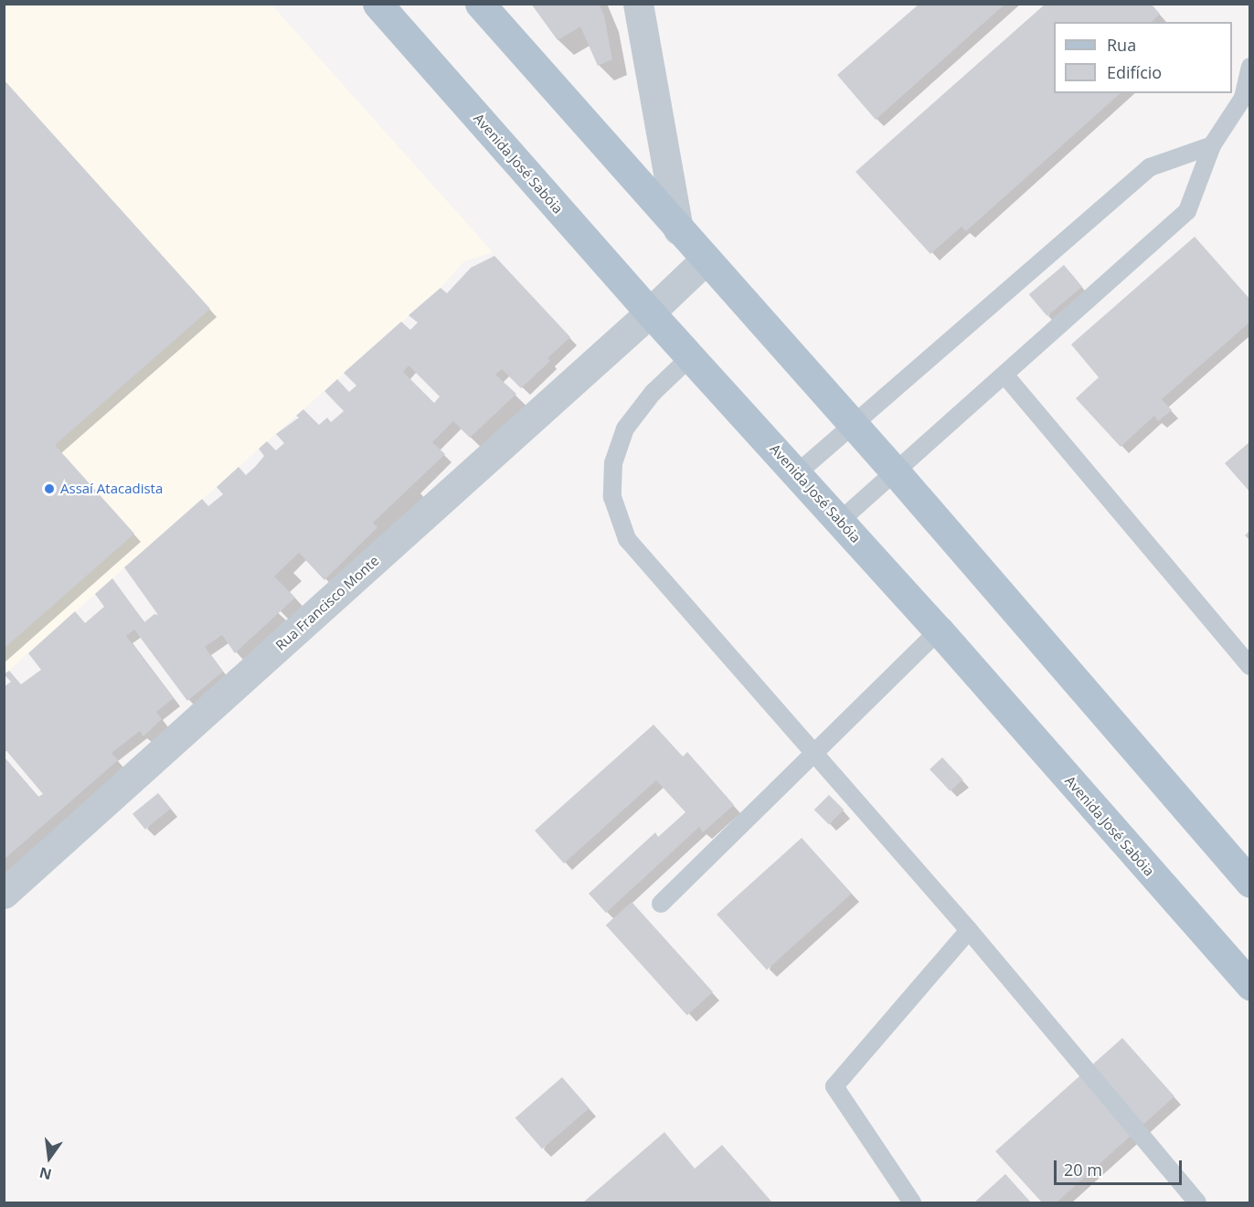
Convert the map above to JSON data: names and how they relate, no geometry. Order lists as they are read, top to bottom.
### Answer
{
  "streets": {
    "main road": ["Avenida José Sabóia"],
    "street": ["Rua Francisco Monte"]
  },
  "crossings": [
    ["Avenida José Sabóia", "Rua Francisco Monte"]
  ],
  "places": ["Assaí Atacadista"],
  "legend": ["Rua", "Edifício"],
  "scale_bar": "20 m",
  "north": "bottom"
}
